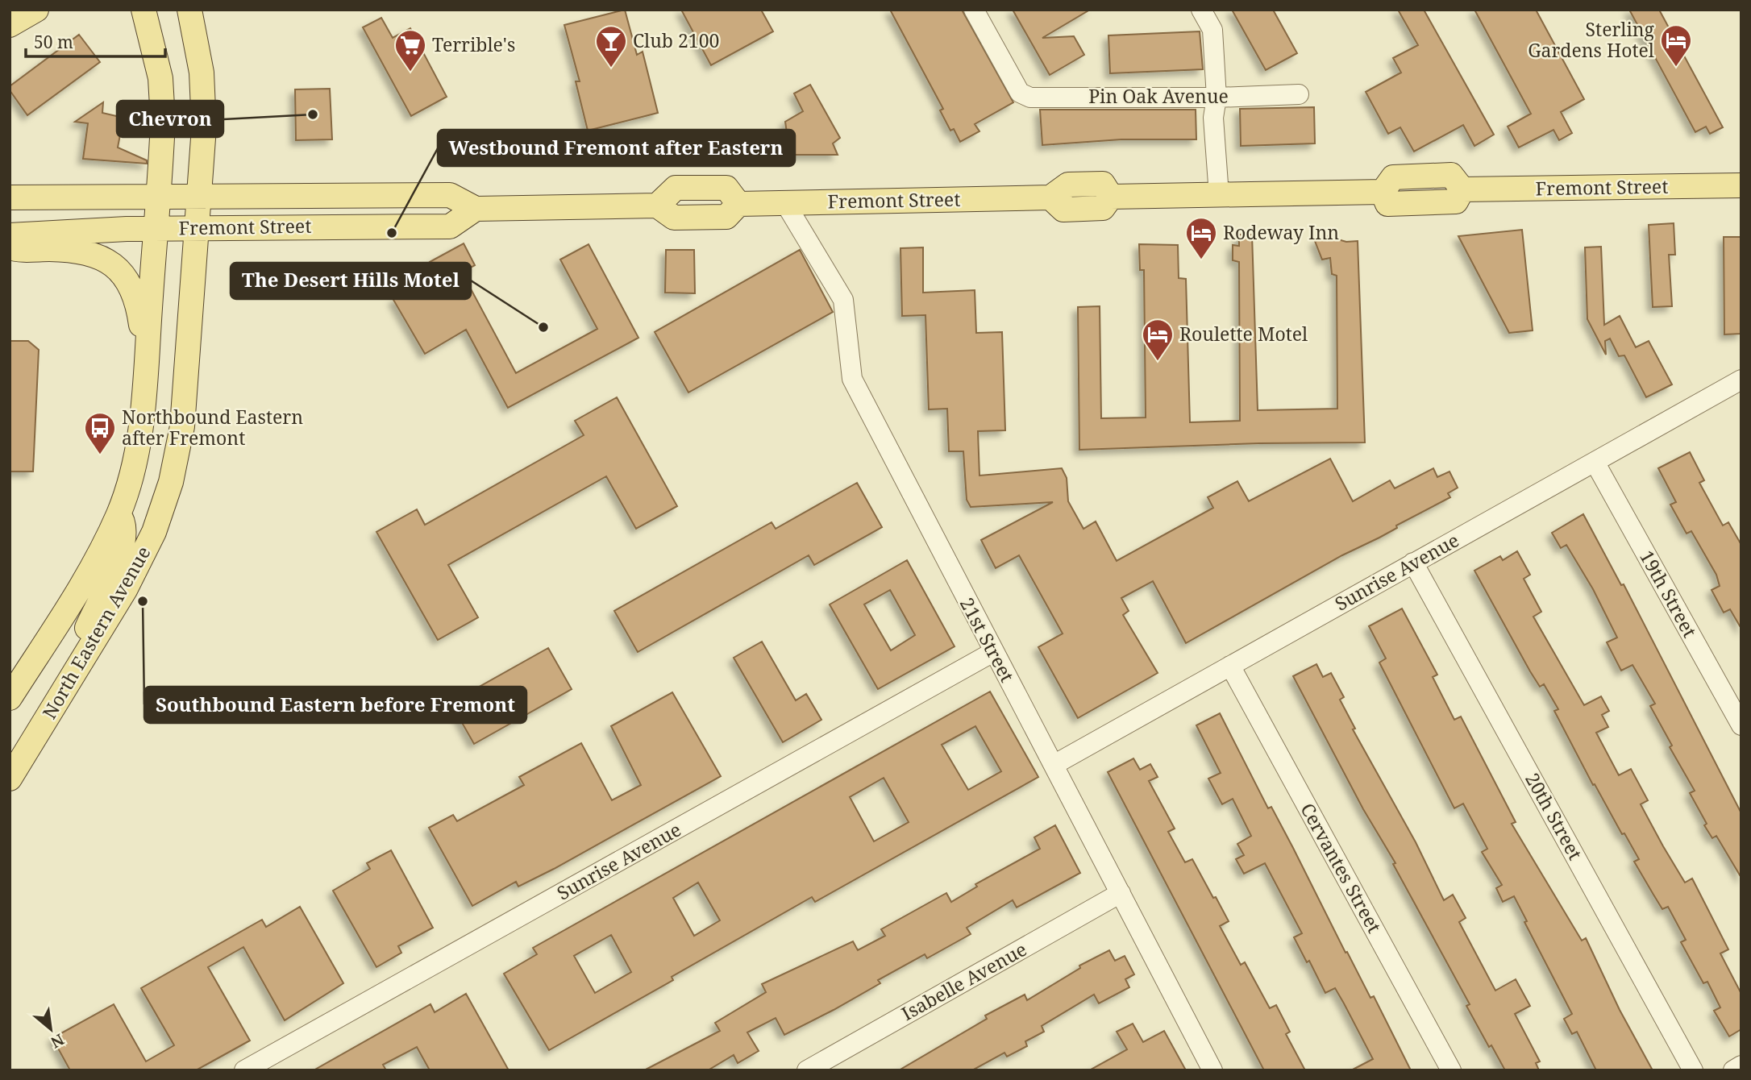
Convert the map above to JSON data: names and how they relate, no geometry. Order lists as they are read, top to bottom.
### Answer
{
  "streets": {
    "main road": ["Fremont Street", "North Eastern Avenue"],
    "street": [
      "Pin Oak Avenue",
      "Sunrise Avenue",
      "19th Street",
      "21st Street",
      "20th Street",
      "Cervantes Street",
      "Isabelle Avenue"
    ]
  },
  "crossings": [
    ["Fremont Street", "North Eastern Avenue"],
    ["Fremont Street", "21st Street"],
    ["Sunrise Avenue", "19th Street"],
    ["Sunrise Avenue", "21st Street"],
    ["Sunrise Avenue", "20th Street"],
    ["Sunrise Avenue", "Cervantes Street"],
    ["21st Street", "Isabelle Avenue"]
  ],
  "places": {
    "hotel": ["Sterling Gardens Hotel", "Rodeway Inn", "Roulette Motel"],
    "bar": ["Club 2100"],
    "supermarket": ["Terrible's"],
    "other": [
      "Chevron",
      "Westbound Fremont after Eastern",
      "The Desert Hills Motel",
      "Southbound Eastern before Fremont"
    ],
    "bus stop": ["Northbound Eastern after Fremont"]
  },
  "scale_bar": "50 m",
  "north": "bottom right"
}
